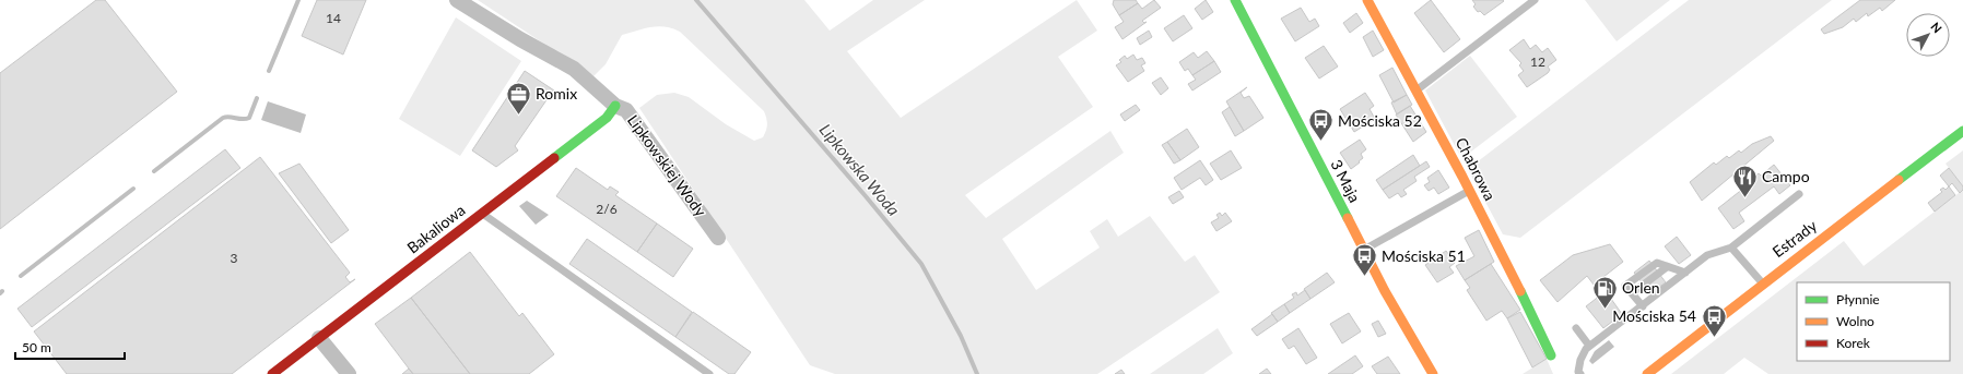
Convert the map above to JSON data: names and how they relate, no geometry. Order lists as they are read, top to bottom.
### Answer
{
  "streets": {
    "street": [
      "Lipkowskiej Wody",
      "Chabrowa",
      "3 Maja",
      "Bakaliowa",
      "Estrady"
    ]
  },
  "crossings": [
    ["Lipkowskiej Wody", "Bakaliowa"]
  ],
  "water": ["Lipkowska Woda"],
  "places": {
    "office": ["Romix"],
    "bus stop": ["Mościska 52", "Mościska 51", "Mościska 54"],
    "restaurant": ["Campo"],
    "fuel station": ["Orlen"]
  },
  "house_numbers": [
    "14",
    "12",
    "2/6",
    "3"
  ],
  "legend": ["Płynnie", "Wolno", "Korek"],
  "scale_bar": "50 m",
  "north": "top right"
}
